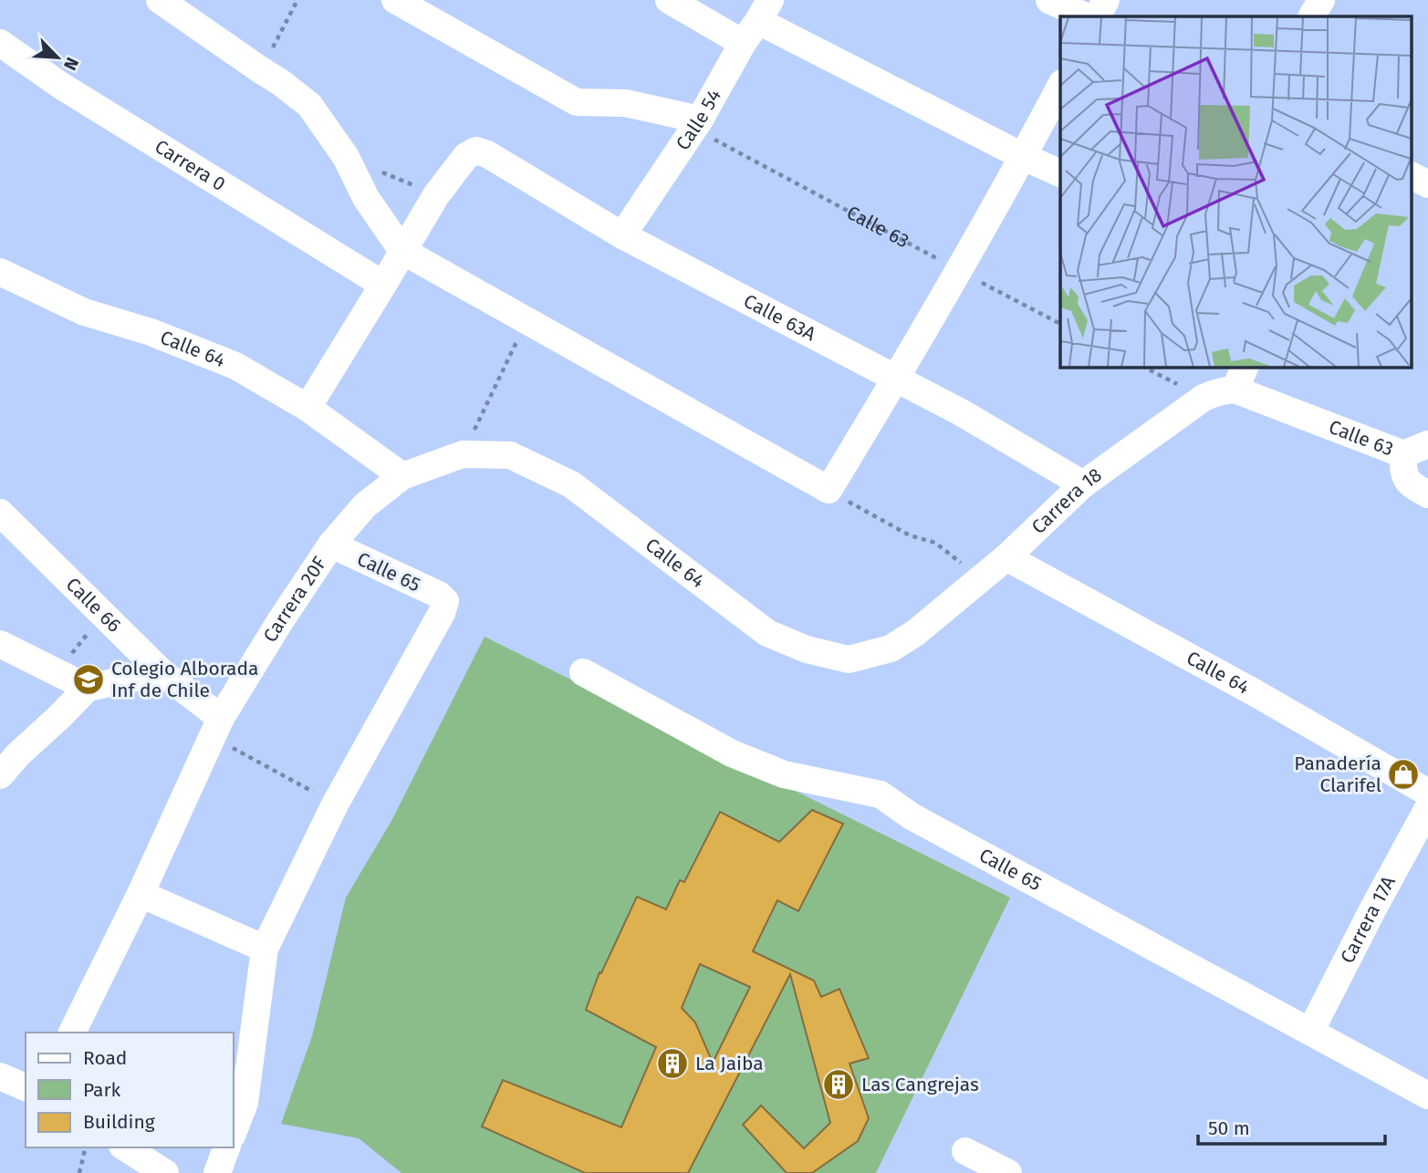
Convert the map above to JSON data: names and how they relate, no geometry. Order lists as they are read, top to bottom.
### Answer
{
  "streets": {
    "street": [
      "Calle 54",
      "Carrera 0",
      "Calle 63",
      "Calle 63A",
      "Calle 64",
      "Carrera 18",
      "Calle 65",
      "Carrera 20F",
      "Calle 66",
      "Carrera 17A"
    ]
  },
  "crossings": [
    ["Calle 54", "Calle 63"],
    ["Calle 54", "Calle 63A"],
    ["Calle 63", "Carrera 18"],
    ["Calle 63A", "Carrera 18"],
    ["Calle 64", "Carrera 18"],
    ["Calle 64", "Carrera 20F"],
    ["Calle 65", "Carrera 20F"],
    ["Calle 65", "Carrera 17A"],
    ["Carrera 20F", "Calle 66"]
  ],
  "places": {
    "school or university": ["Colegio Alborada Inf de Chile"],
    "shop": ["Panadería Clarifel"],
    "building": ["La Jaiba", "Las Cangrejas"]
  },
  "legend": ["Road", "Park", "Building"],
  "scale_bar": "50 m",
  "north": "bottom right"
}
